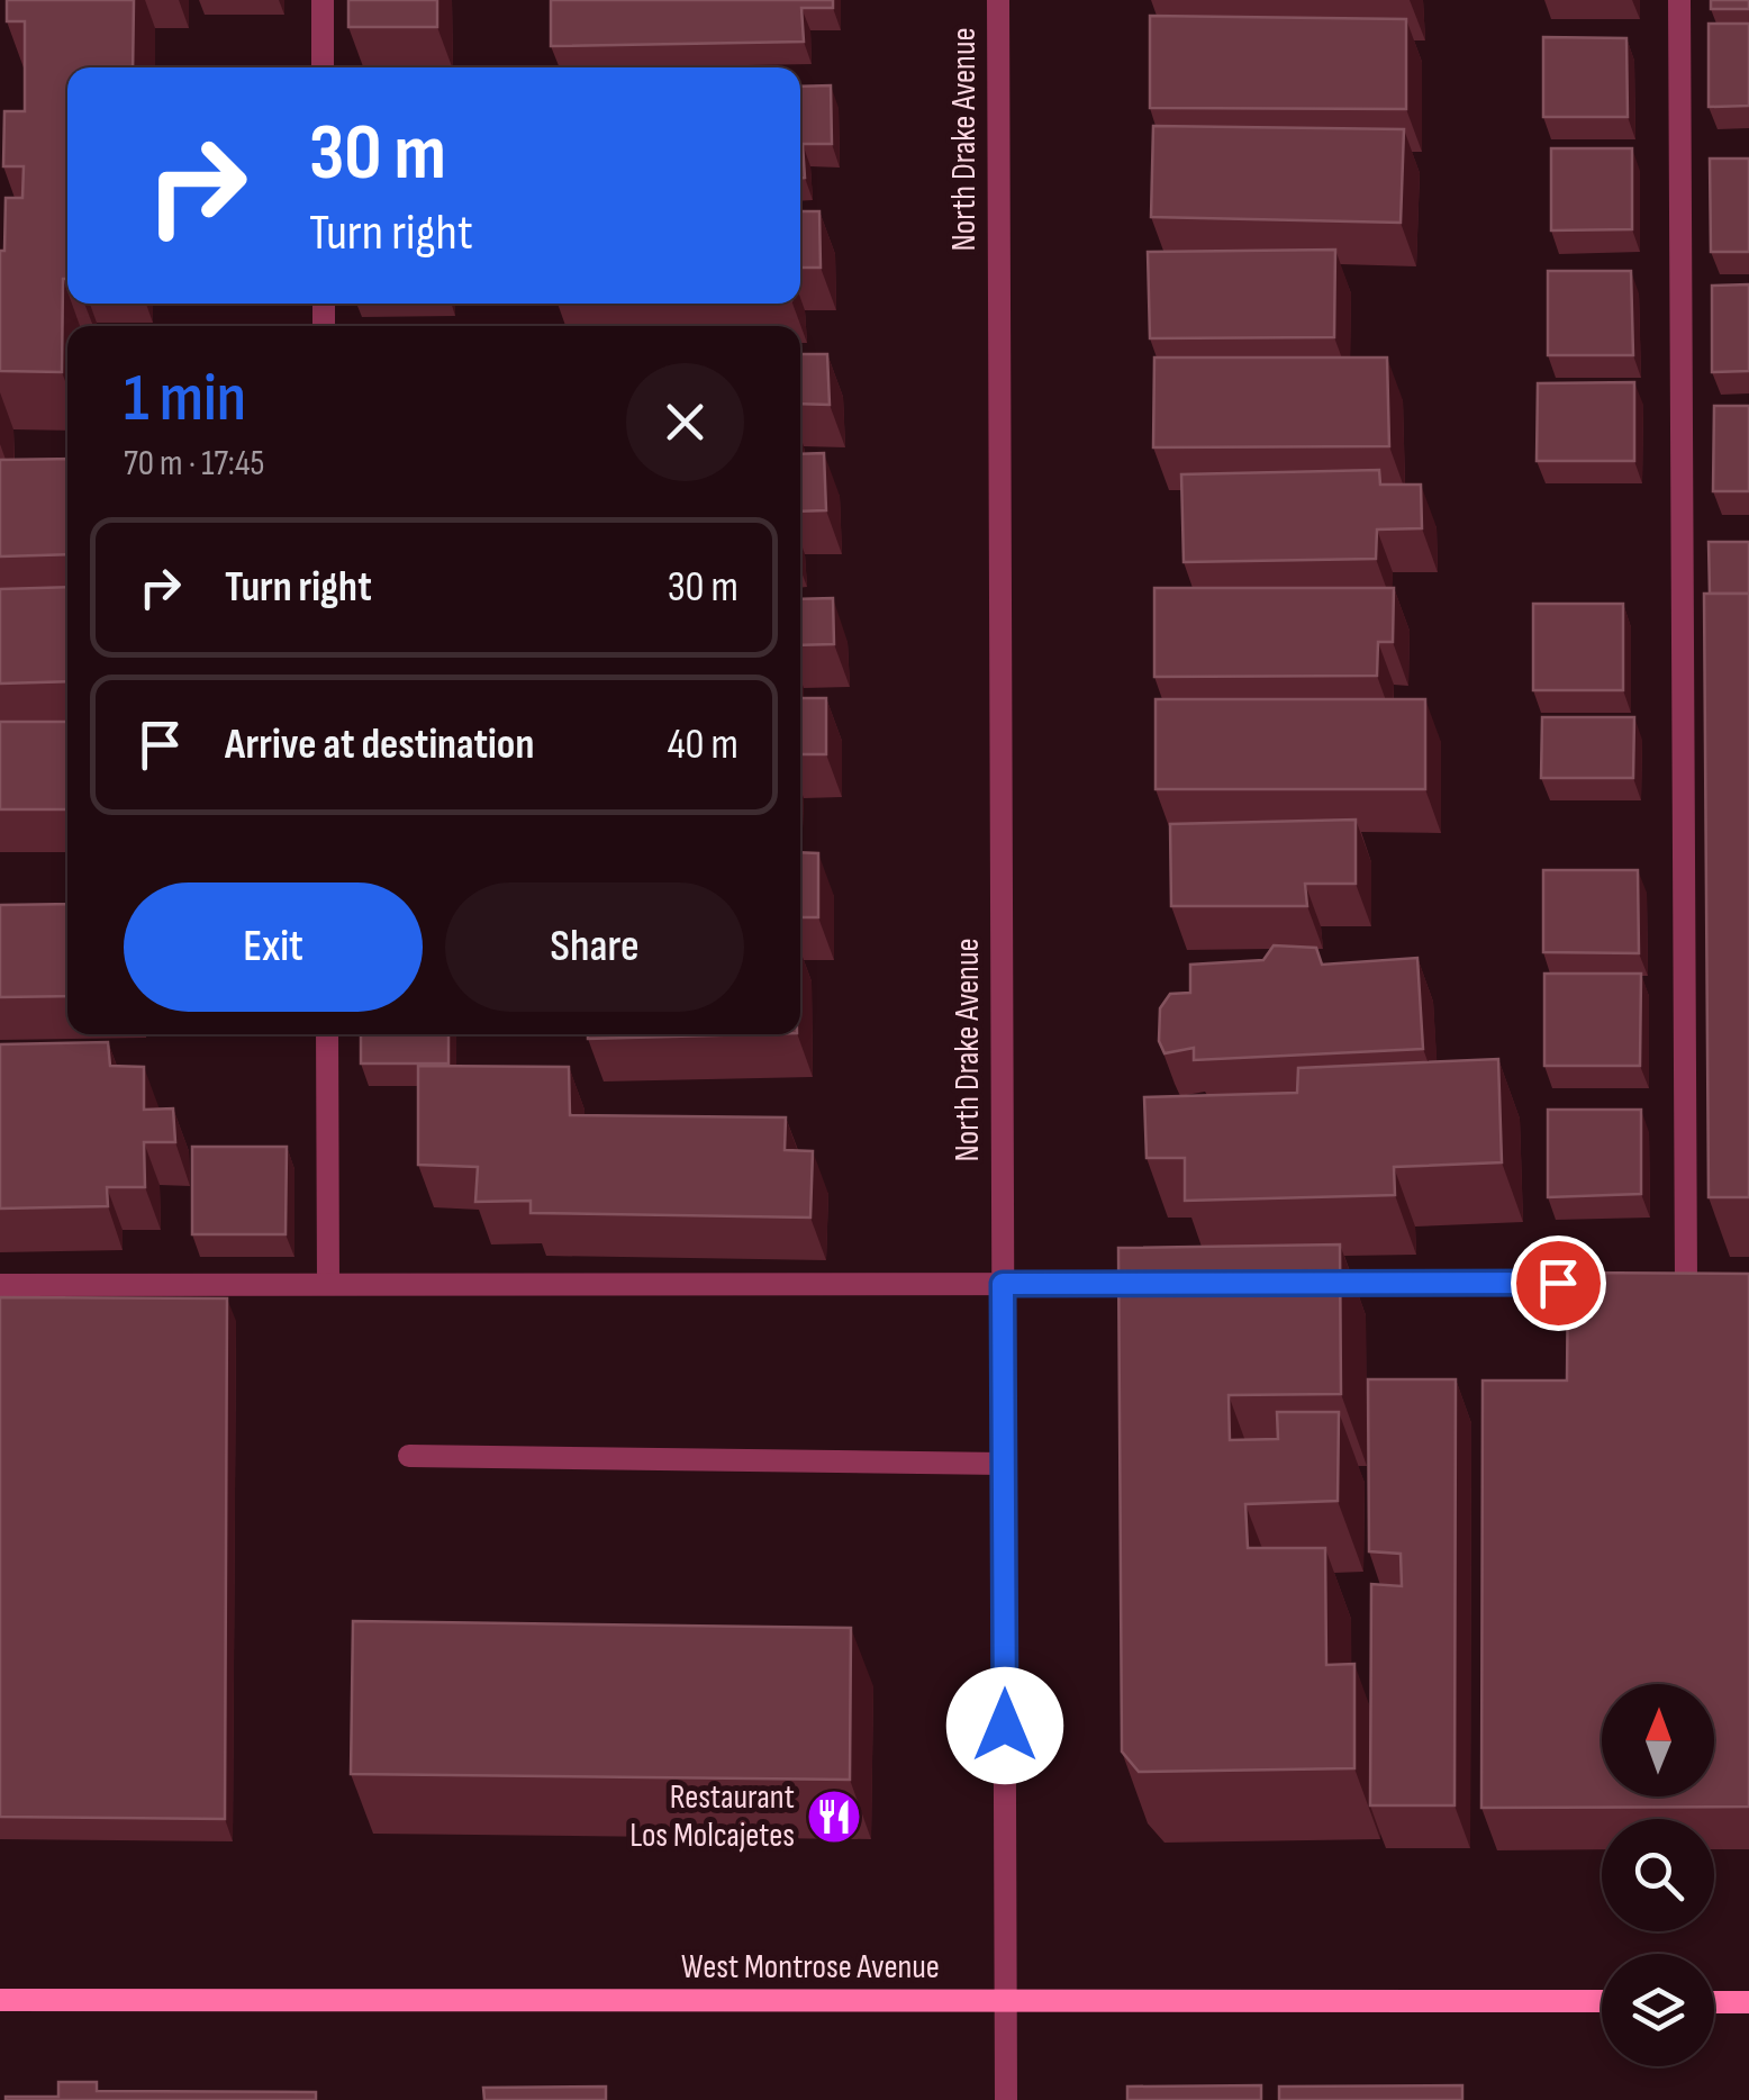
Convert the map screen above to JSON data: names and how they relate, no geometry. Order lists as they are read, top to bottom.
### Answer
{
  "streets": {
    "main road": ["West Montrose Avenue"],
    "street": ["North Drake Avenue"]
  },
  "crossings": [
    ["North Drake Avenue", "West Montrose Avenue"]
  ],
  "places": {
    "restaurant": ["Restaurant Los Molcajetes"]
  },
  "north": "top",
  "page": {
    "turn": ["30 m", "Turn right"],
    "heading": ["1 min", "70 m · 17:45"],
    "list": [
      {
        "name": "Turn right",
        "value": "30 m"
      },
      {
        "name": "Arrive at destination",
        "value": "40 m"
      }
    ],
    "buttons": ["Exit", "Share"]
  }
}
